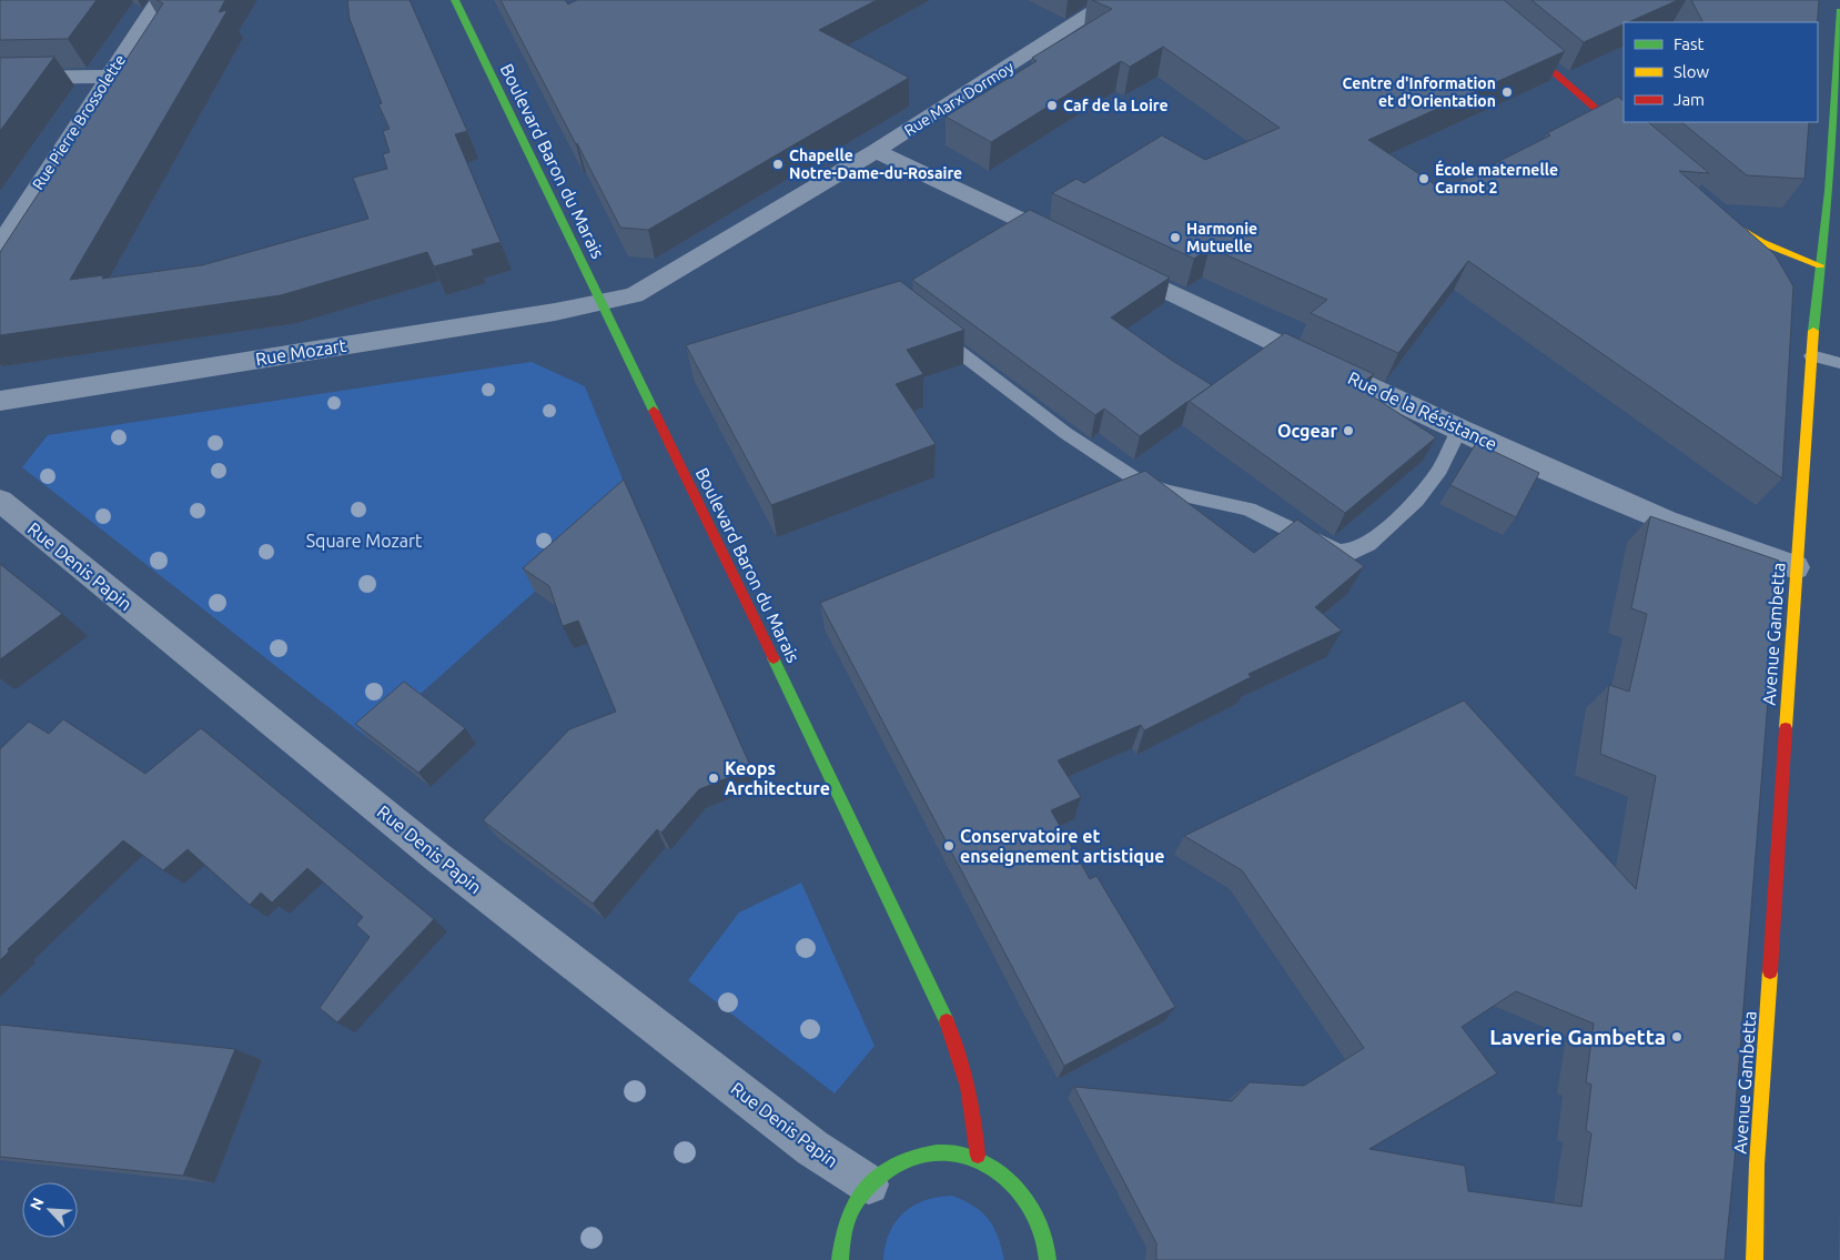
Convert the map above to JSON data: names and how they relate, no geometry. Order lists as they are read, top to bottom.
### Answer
{
  "streets": {
    "street": [
      "Rue Marx Dormoy",
      "Rue Pierre Brossolette",
      "Boulevard Baron du Marais",
      "Rue Mozart",
      "Rue de la Résistance",
      "Rue Denis Papin",
      "Avenue Gambetta"
    ]
  },
  "crossings": [
    ["Rue Marx Dormoy", "Boulevard Baron du Marais"],
    ["Rue Marx Dormoy", "Rue Mozart"],
    ["Boulevard Baron du Marais", "Rue Mozart"],
    ["Rue de la Résistance", "Avenue Gambetta"]
  ],
  "parks": ["Square Mozart"],
  "places": [
    "Centre d'Information et d'Orientation",
    "Caf de la Loire",
    "Chapelle Notre-Dame-du-Rosaire",
    "École maternelle Carnot 2",
    "Harmonie Mutuelle",
    "Ocgear",
    "Keops Architecture",
    "Conservatoire et enseignement artistique",
    "Laverie Gambetta"
  ],
  "legend": ["Fast", "Slow", "Jam"],
  "north": "top left"
}
